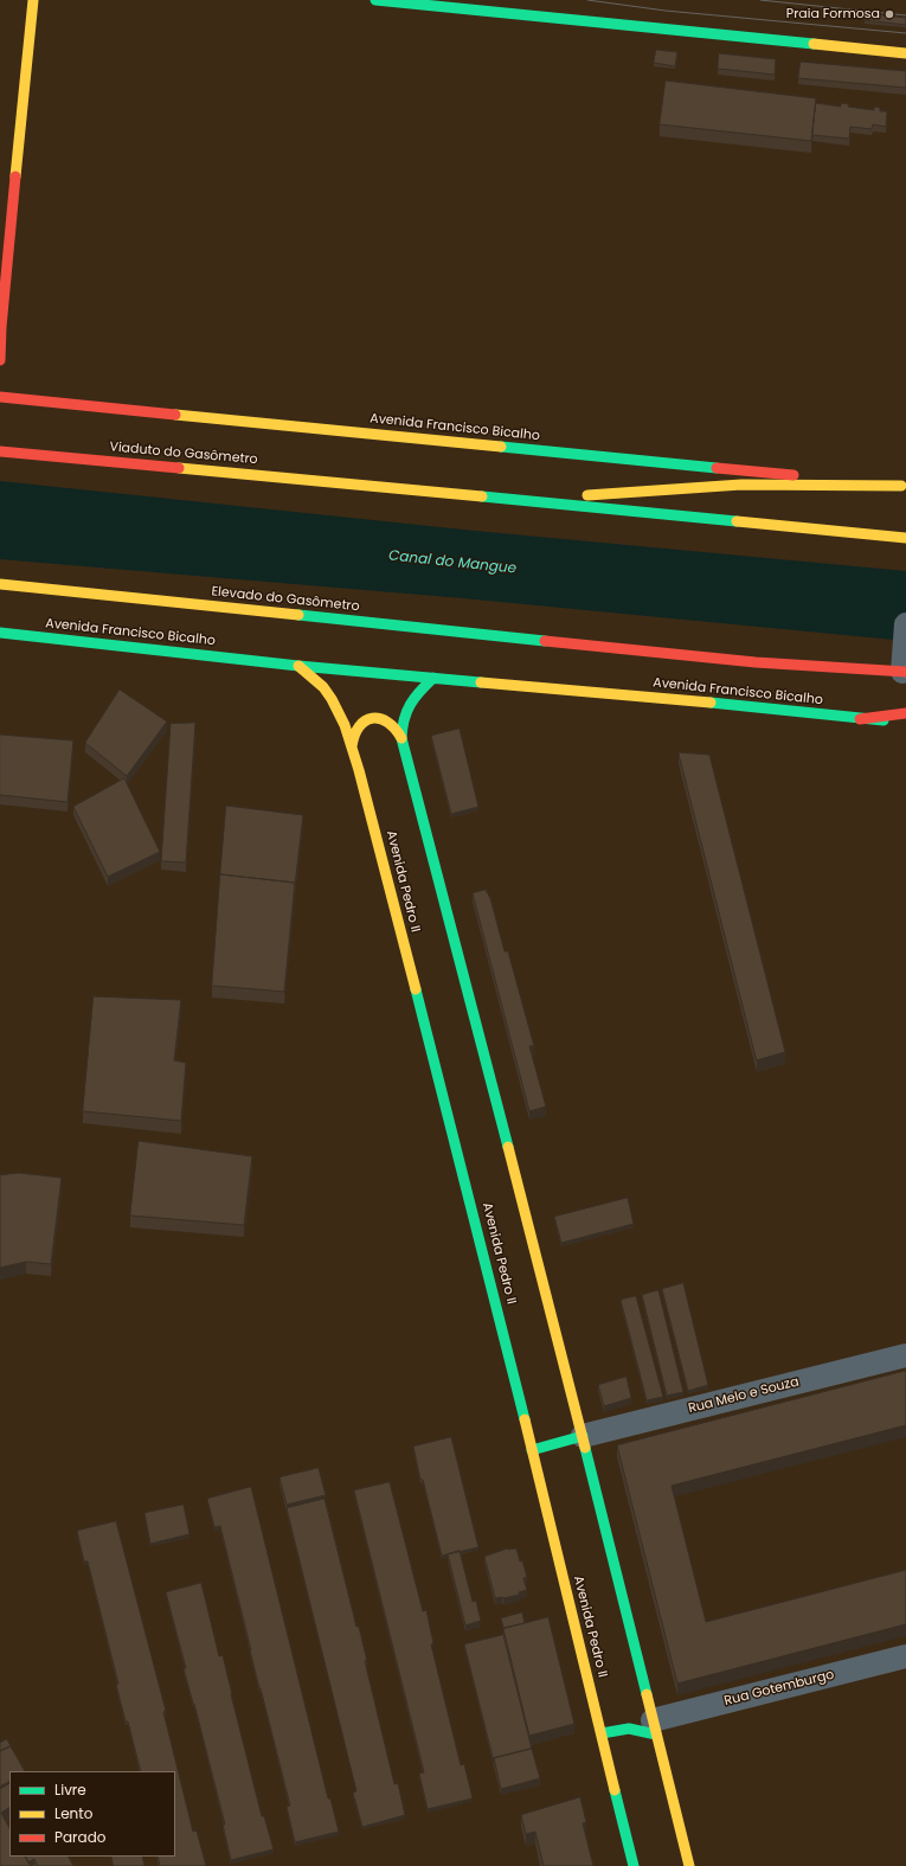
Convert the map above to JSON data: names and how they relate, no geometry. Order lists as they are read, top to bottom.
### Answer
{
  "streets": {
    "main road": [
      "Avenida Francisco Bicalho",
      "Viaduto do Gasômetro",
      "Elevado do Gasômetro",
      "Avenida Pedro II"
    ],
    "street": ["Rua Melo e Souza", "Rua Gotemburgo"]
  },
  "crossings": [
    ["Avenida Francisco Bicalho", "Avenida Pedro II"]
  ],
  "water": ["Canal do Mangue"],
  "places": ["Praia Formosa"],
  "legend": ["Livre", "Lento", "Parado"]
}
